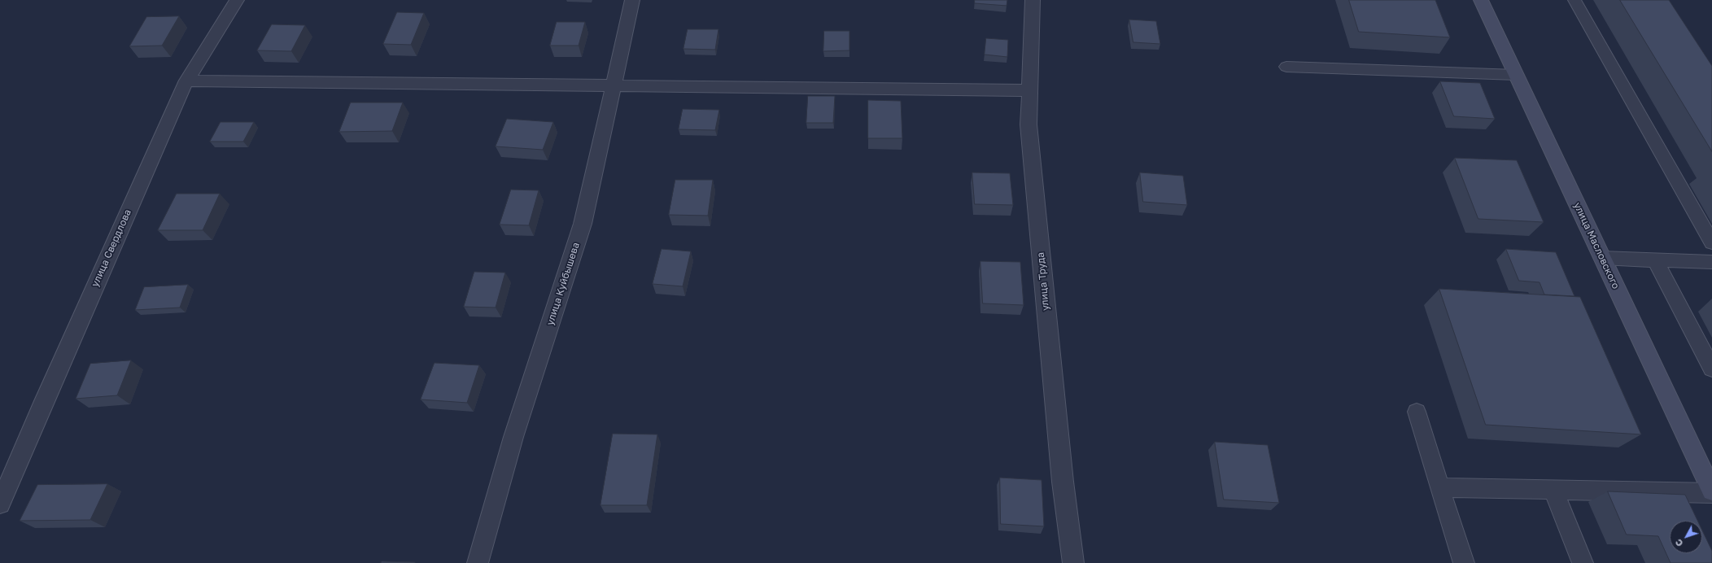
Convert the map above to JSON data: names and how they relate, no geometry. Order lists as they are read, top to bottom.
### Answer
{
  "streets": {
    "street": [
      "улица Масловского",
      "улица Свердлова",
      "улица Труда",
      "улица Куйбышева"
    ]
  },
  "north": "bottom left"
}
